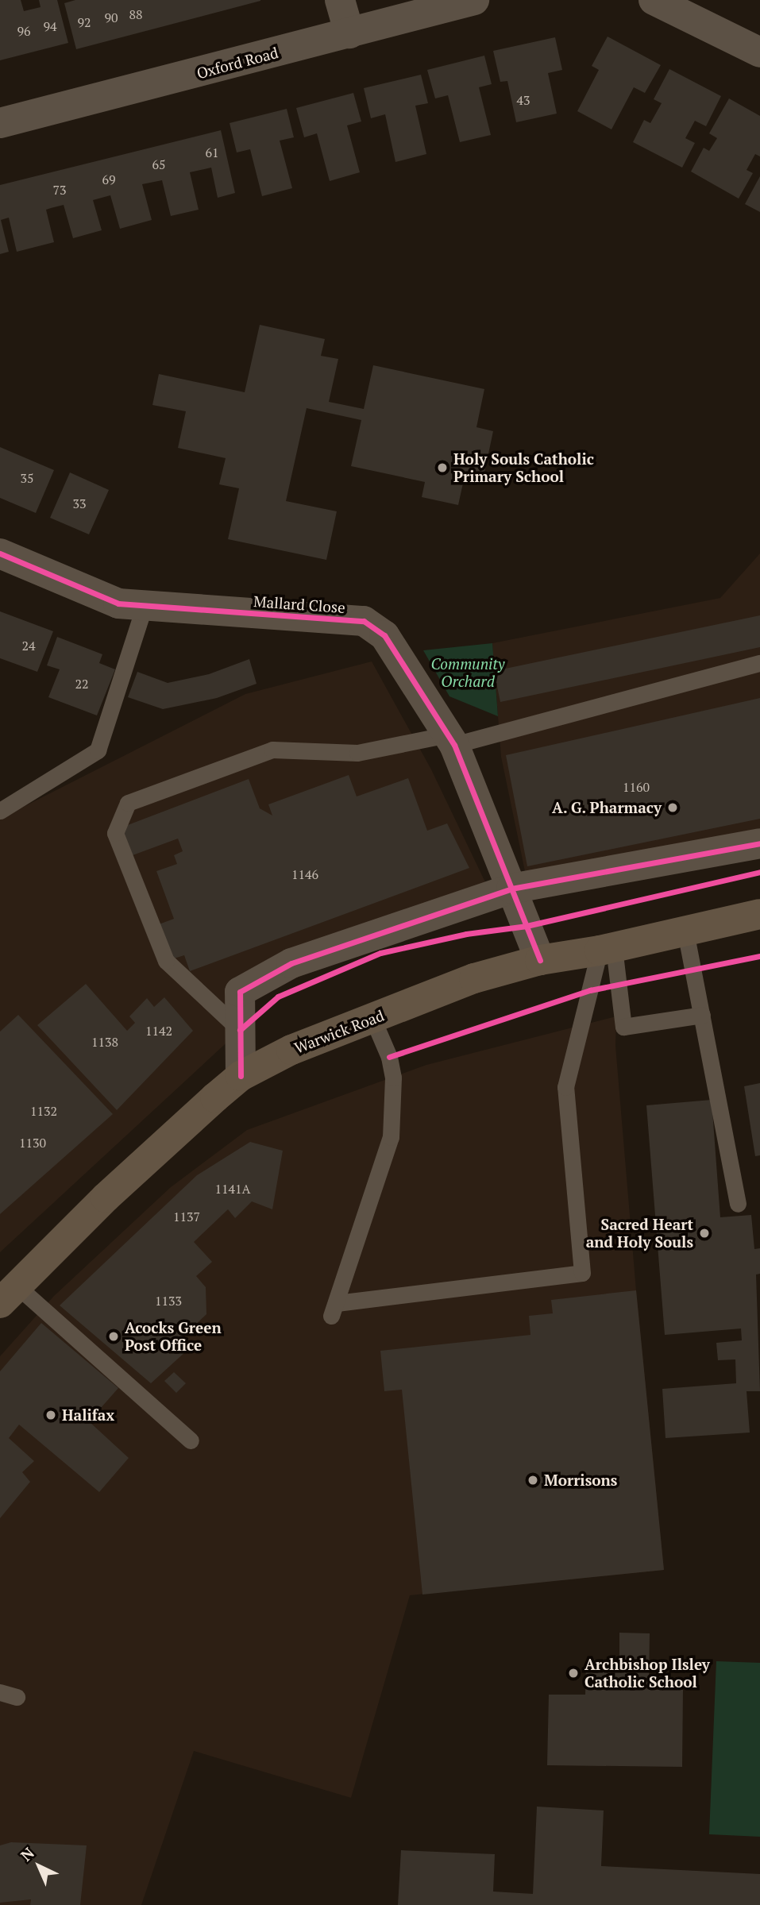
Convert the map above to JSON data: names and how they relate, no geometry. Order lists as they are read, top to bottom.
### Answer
{
  "streets": {
    "highway": ["Warwick Road"],
    "street": ["Oxford Road", "Mallard Close"]
  },
  "crossings": [
    ["Mallard Close", "Warwick Road"]
  ],
  "parks": ["Community Orchard"],
  "places": [
    "Holy Souls Catholic Primary School",
    "A. G. Pharmacy",
    "Sacred Heart and Holy Souls",
    "Acocks Green Post Office",
    "Halifax",
    "Morrisons",
    "Archbishop Ilsley Catholic School"
  ],
  "house_numbers": [
    "88",
    "90",
    "92",
    "94",
    "96",
    "43",
    "61",
    "65",
    "69",
    "73",
    "35",
    "33",
    "24",
    "22",
    "1160",
    "1146",
    "1142",
    "1138",
    "1132",
    "1130",
    "1141A",
    "1137",
    "1133"
  ],
  "north": "top left"
}
